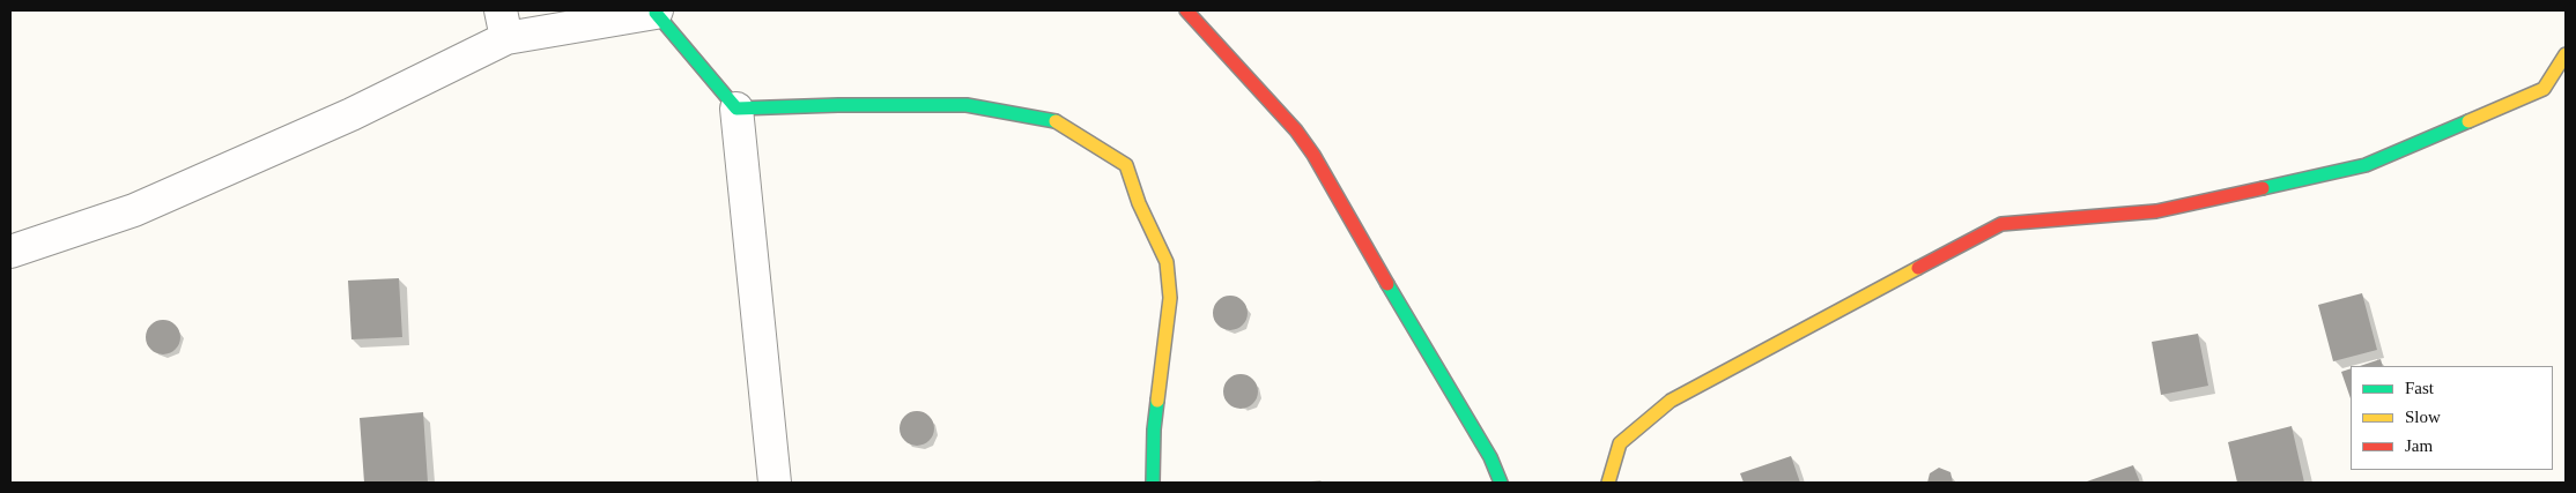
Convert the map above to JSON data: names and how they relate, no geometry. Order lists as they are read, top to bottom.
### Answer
{
  "legend": ["Fast", "Slow", "Jam"]
}
